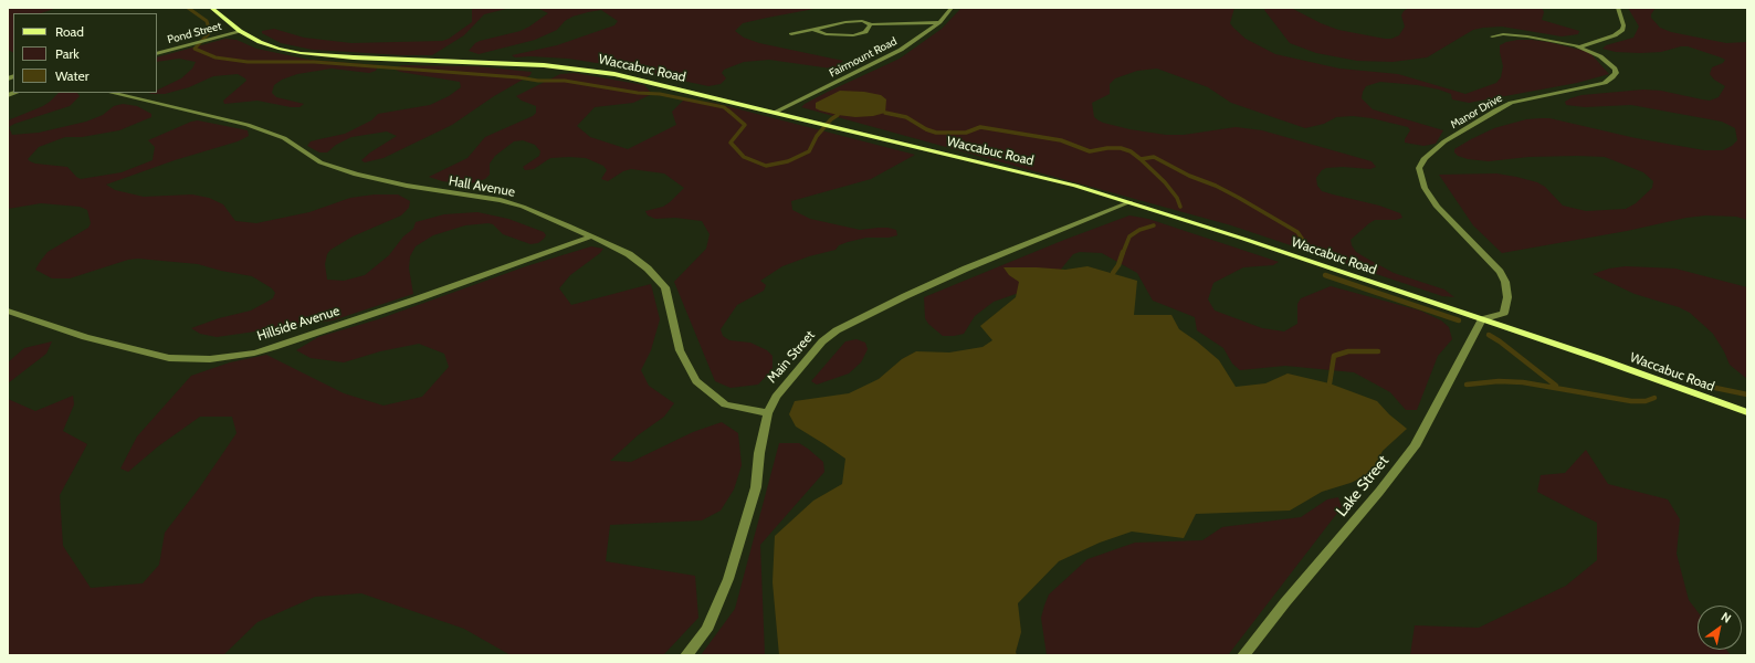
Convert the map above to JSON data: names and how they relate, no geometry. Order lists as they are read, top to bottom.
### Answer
{
  "streets": {
    "main road": ["Waccabuc Road"],
    "street": [
      "Pond Street",
      "Fairmount Road",
      "Manor Drive",
      "Hall Avenue",
      "Hillside Avenue",
      "Main Street",
      "Lake Street"
    ]
  },
  "crossings": [
    ["Pond Street", "Waccabuc Road"],
    ["Fairmount Road", "Waccabuc Road"],
    ["Waccabuc Road", "Manor Drive"],
    ["Waccabuc Road", "Main Street"],
    ["Waccabuc Road", "Lake Street"],
    ["Manor Drive", "Lake Street"],
    ["Hall Avenue", "Hillside Avenue"],
    ["Hall Avenue", "Main Street"]
  ],
  "legend": ["Road", "Park", "Water"],
  "north": "top right"
}
